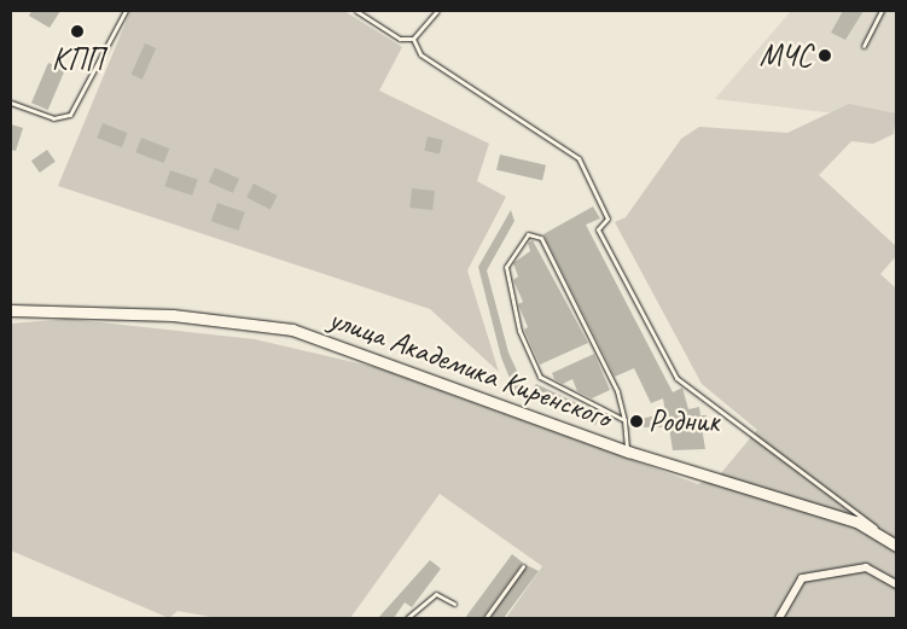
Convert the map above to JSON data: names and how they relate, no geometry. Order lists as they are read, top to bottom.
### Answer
{
  "streets": {
    "main road": ["улица Академика Киренского"]
  },
  "places": ["КПП", "МЧС", "Родник"]
}
